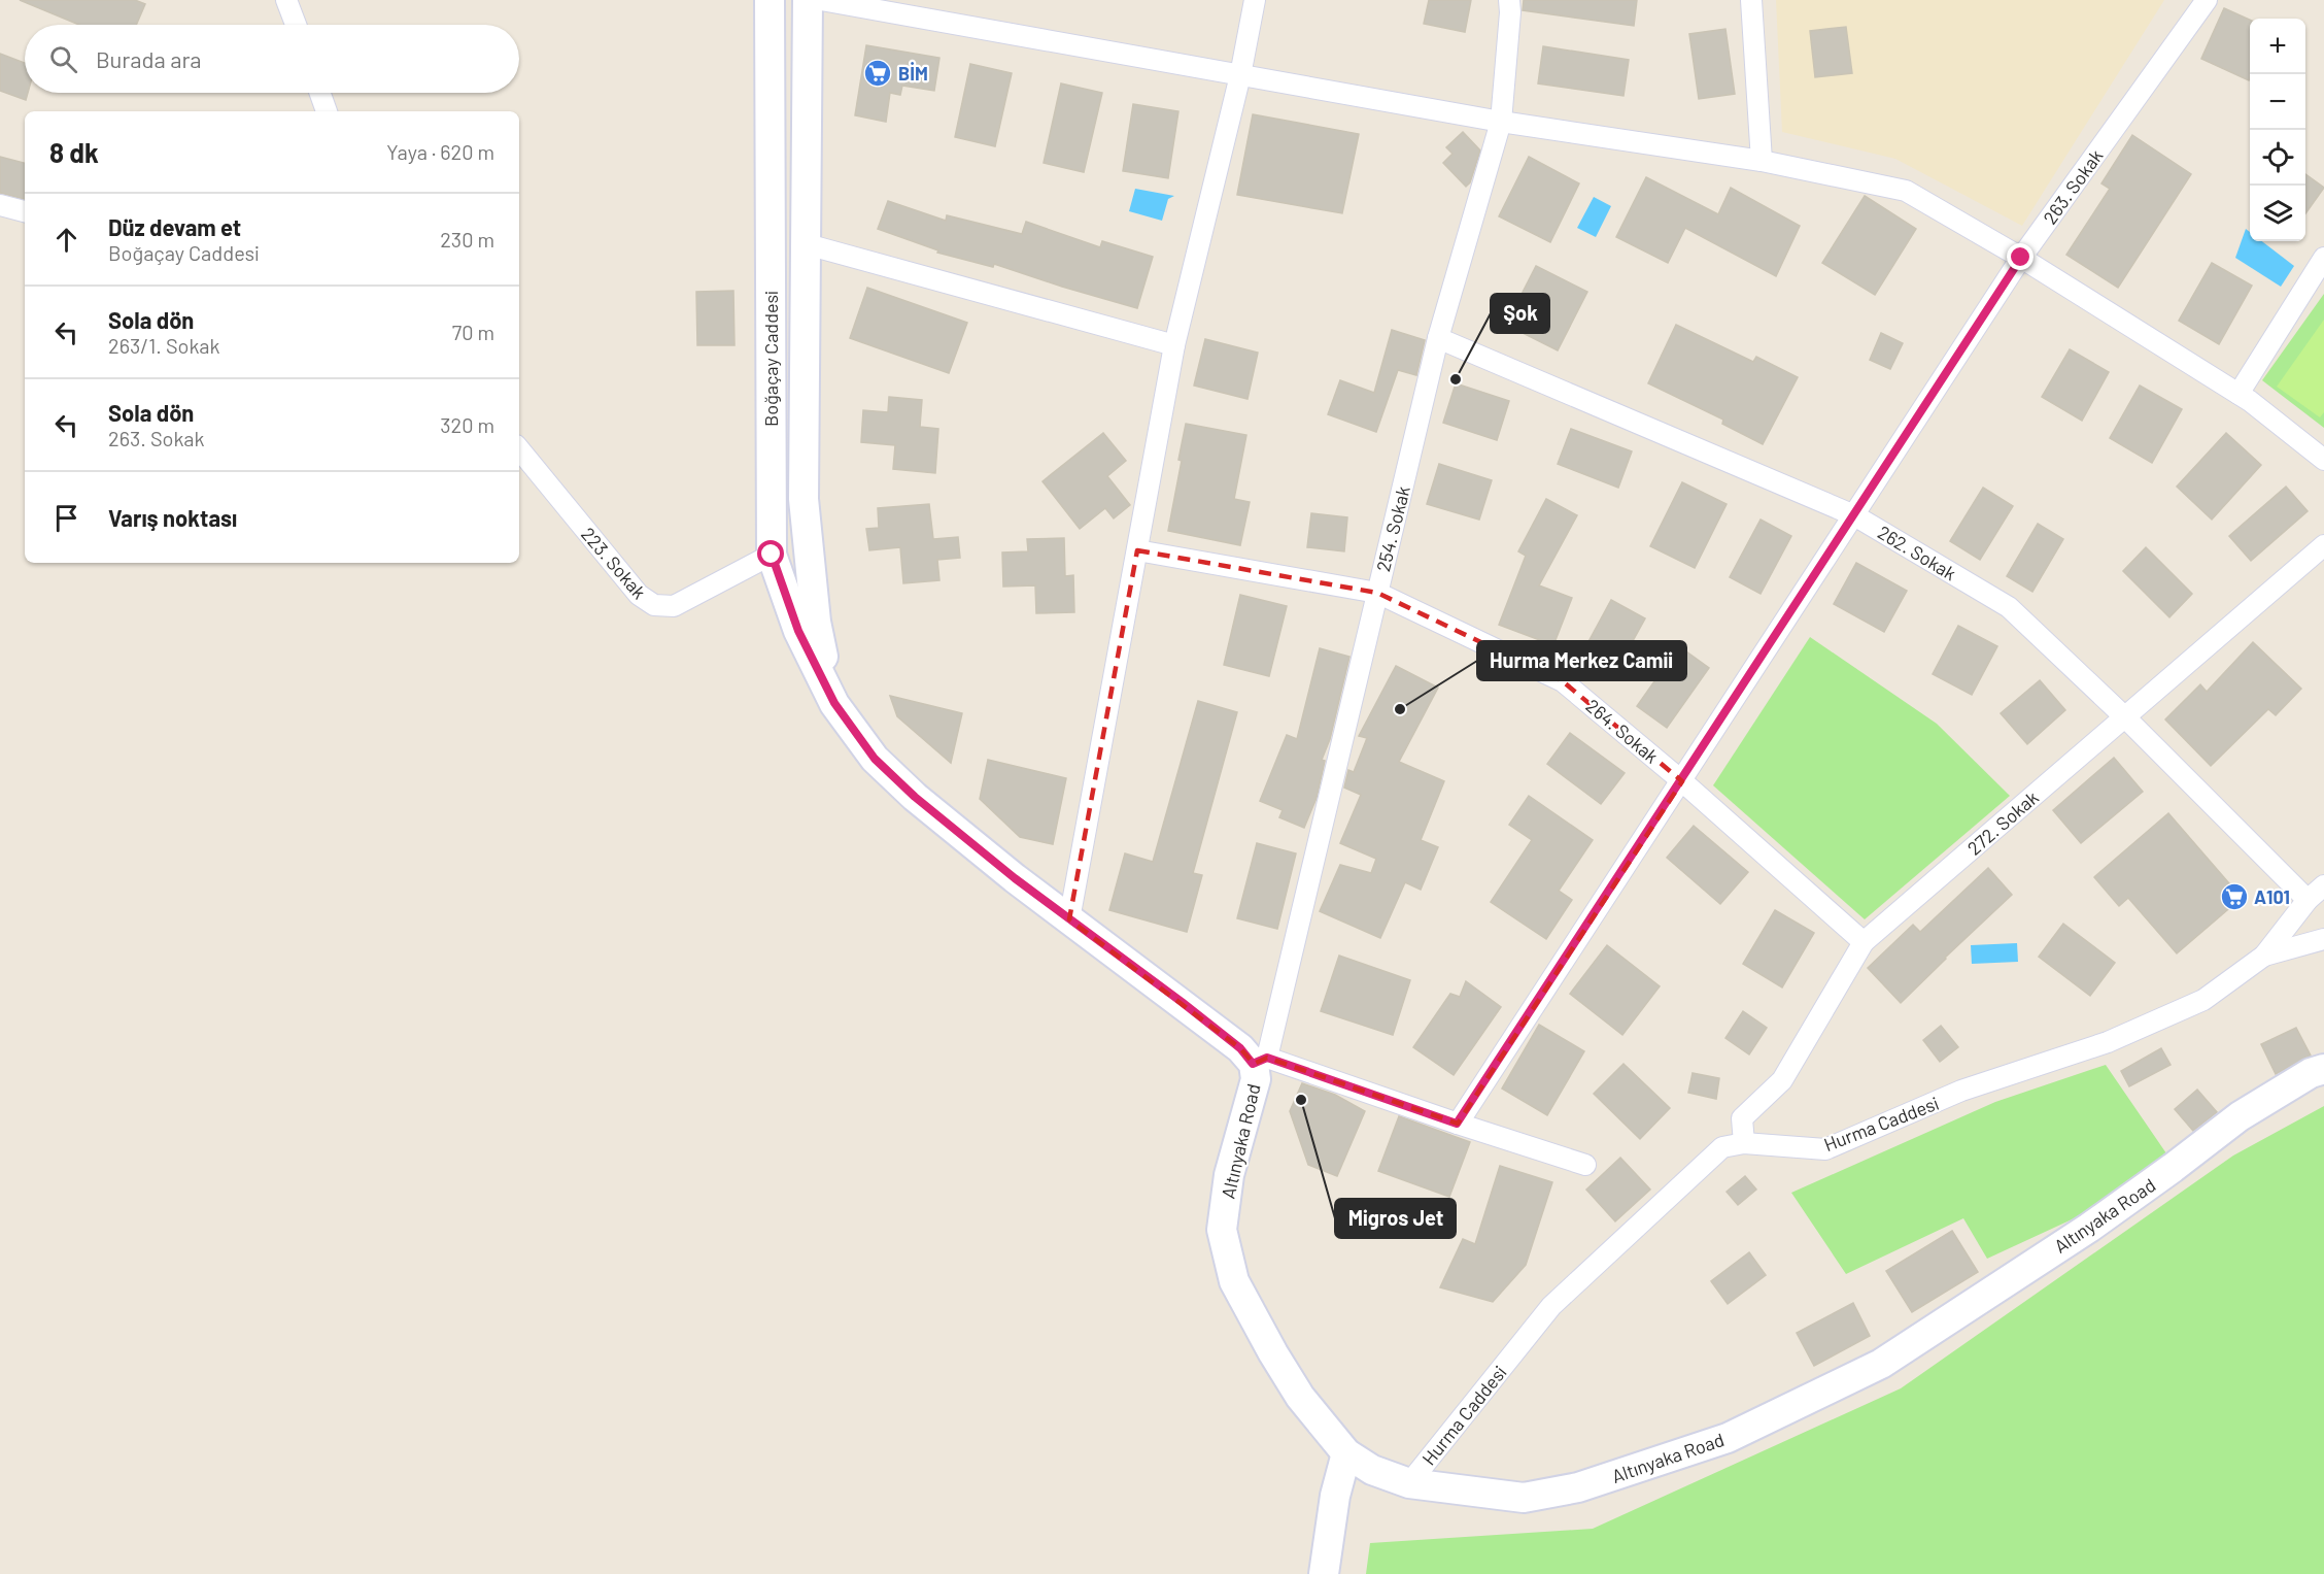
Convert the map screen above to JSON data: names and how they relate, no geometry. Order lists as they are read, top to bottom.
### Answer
{
  "streets": {
    "main road": ["Boğaçay Caddesi", "Altınyaka Road"],
    "street": [
      "263. Sokak",
      "254. Sokak",
      "262. Sokak",
      "223. Sokak",
      "264. Sokak",
      "272. Sokak",
      "Hurma Caddesi"
    ]
  },
  "crossings": [
    ["263. Sokak", "262. Sokak"],
    ["263. Sokak", "264. Sokak"],
    ["Boğaçay Caddesi", "254. Sokak"],
    ["Boğaçay Caddesi", "223. Sokak"],
    ["Boğaçay Caddesi", "Altınyaka Road"],
    ["254. Sokak", "262. Sokak"],
    ["254. Sokak", "264. Sokak"],
    ["254. Sokak", "Altınyaka Road"],
    ["262. Sokak", "272. Sokak"],
    ["262. Sokak", "Hurma Caddesi"],
    ["264. Sokak", "272. Sokak"],
    ["272. Sokak", "Hurma Caddesi"],
    ["Hurma Caddesi", "Altınyaka Road"]
  ],
  "places": {
    "supermarket": ["BİM", "A101"],
    "other": ["Şok", "Hurma Merkez Camii", "Migros Jet"]
  },
  "page": {
    "map_buttons": ["+", "−"],
    "search": "Burada ara",
    "heading": ["8 dk", "Yaya · 620 m"],
    "list": [
      ["Düz devam et", "Boğaçay Caddesi", "230 m"],
      ["Sola dön", "263/1. Sokak", "70 m"],
      ["Sola dön", "263. Sokak", "320 m"],
      "Varış noktası"
    ]
  }
}
